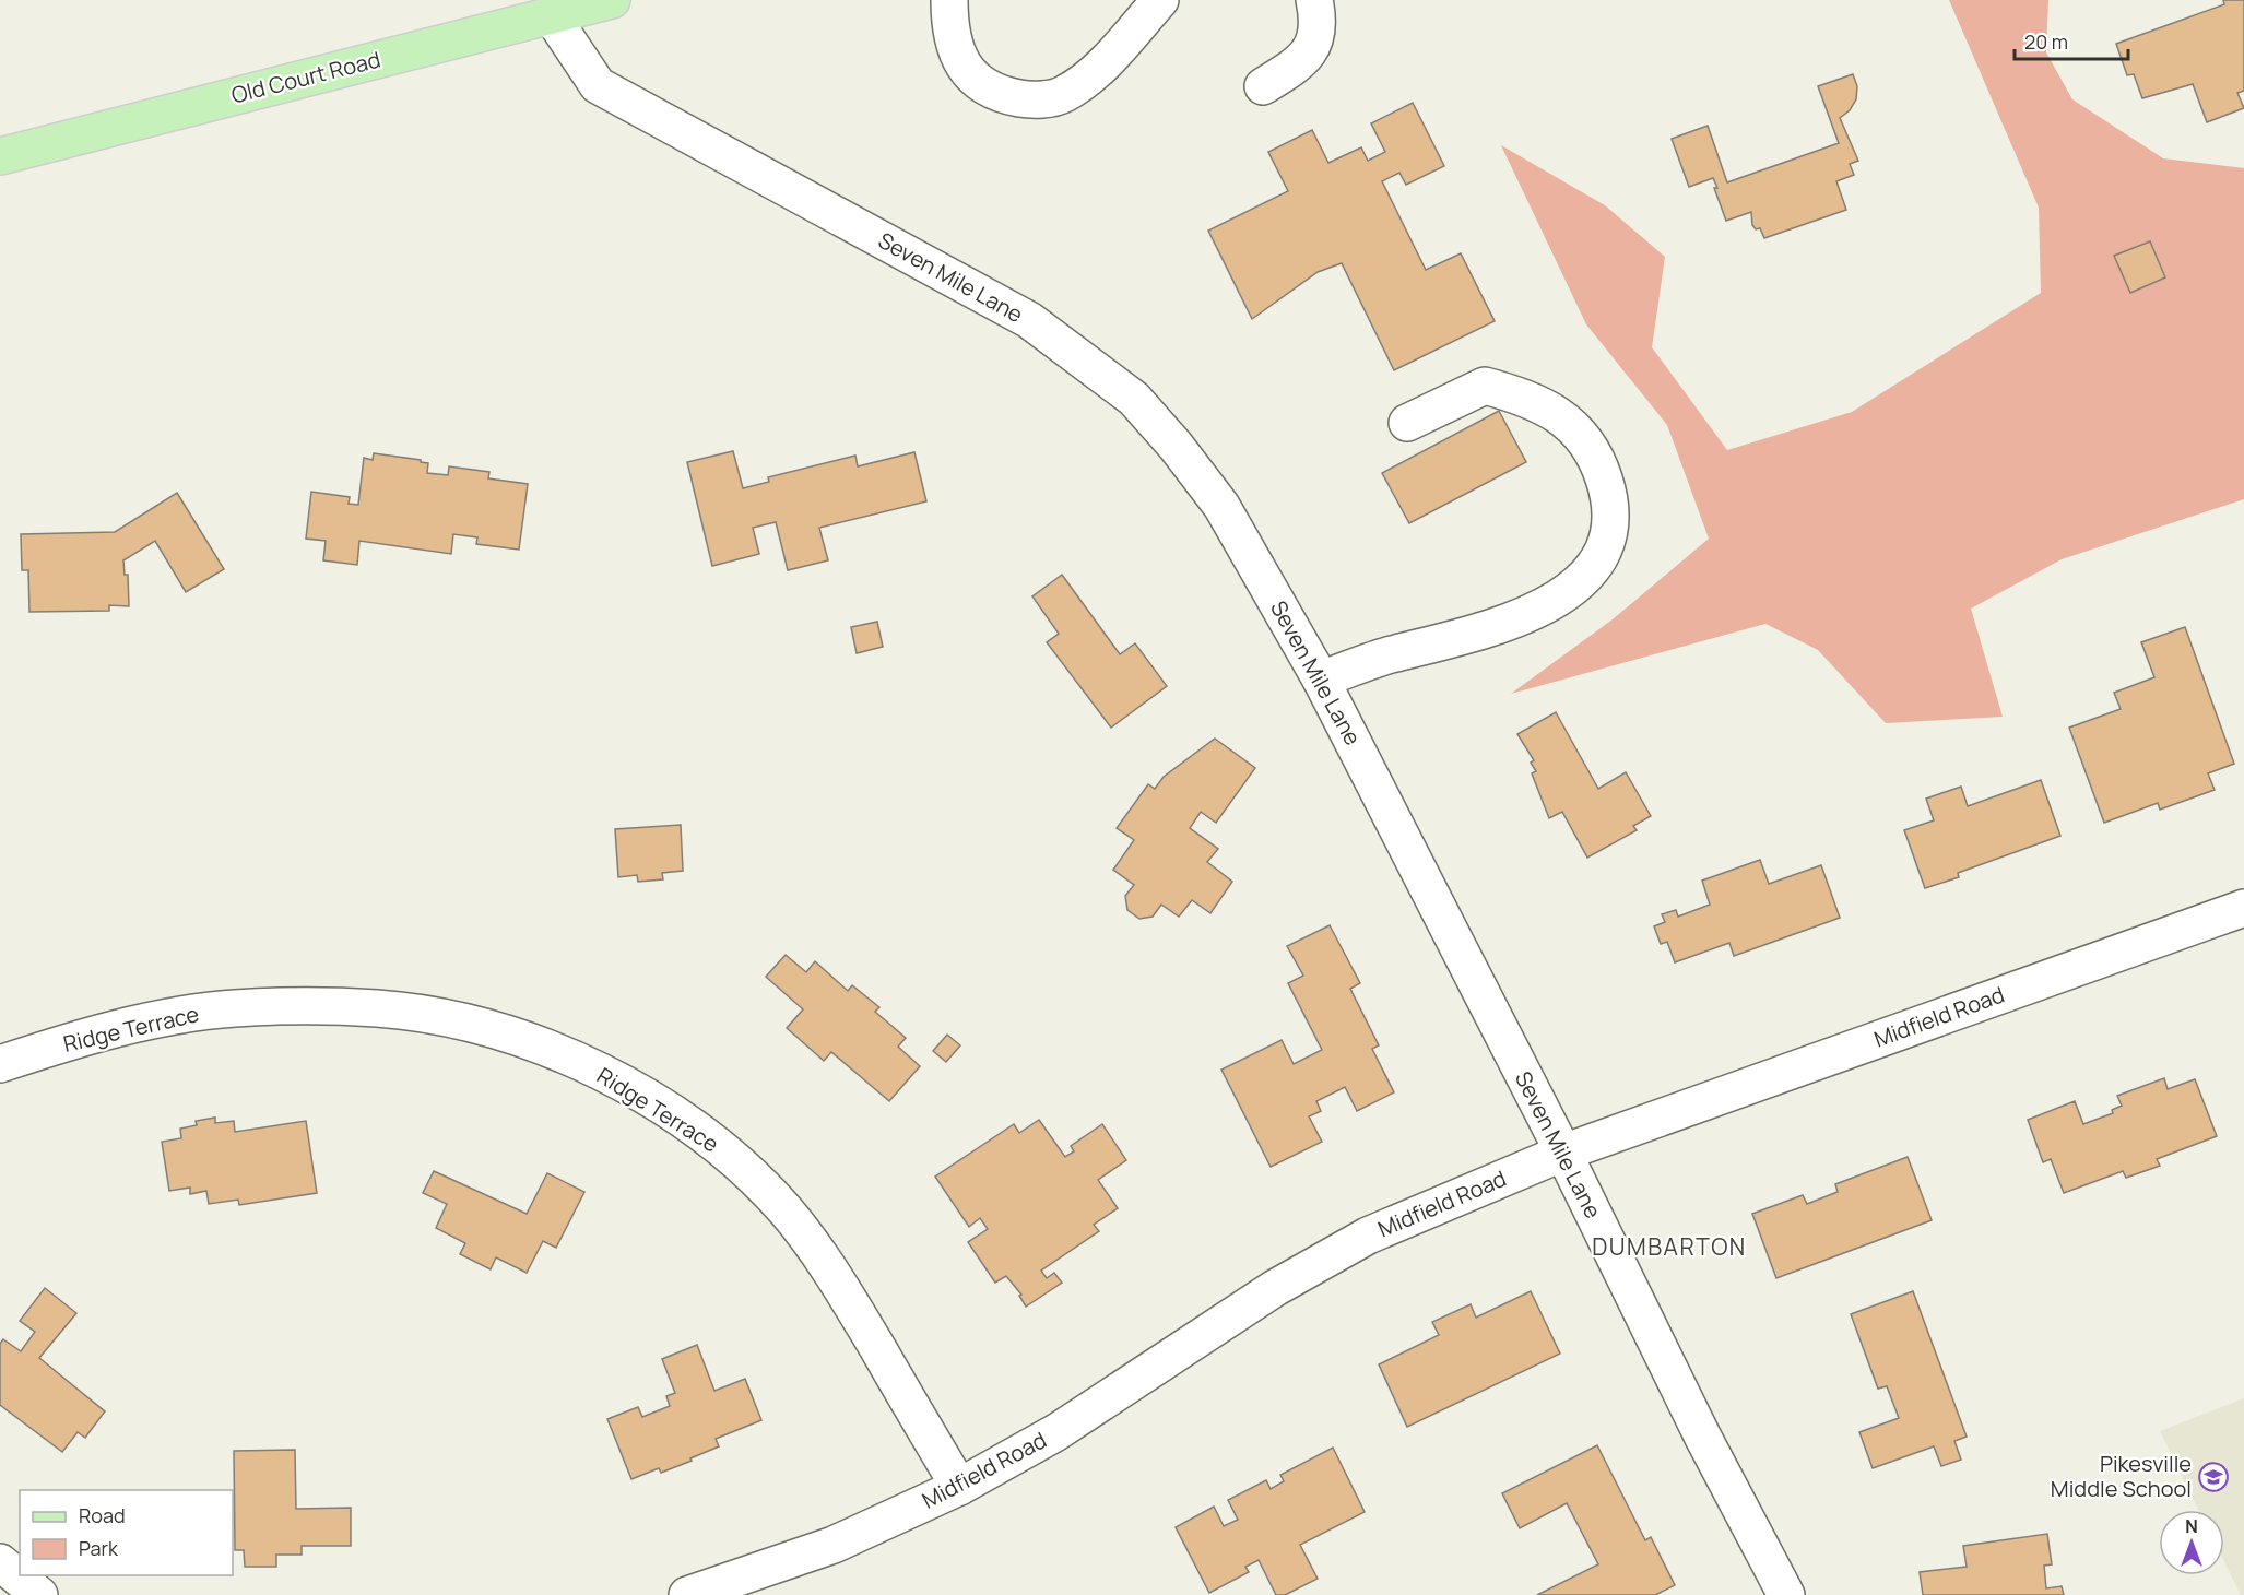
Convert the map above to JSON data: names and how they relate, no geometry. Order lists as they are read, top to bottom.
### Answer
{
  "streets": {
    "main road": ["Old Court Road"],
    "street": ["Seven Mile Lane", "Midfield Road", "Ridge Terrace"]
  },
  "crossings": [
    ["Old Court Road", "Seven Mile Lane"],
    ["Seven Mile Lane", "Midfield Road"],
    ["Midfield Road", "Ridge Terrace"]
  ],
  "districts": ["DUMBARTON"],
  "places": {
    "school or university": ["Pikesville Middle School"]
  },
  "legend": ["Road", "Park"],
  "scale_bar": "20 m",
  "north": "top"
}
